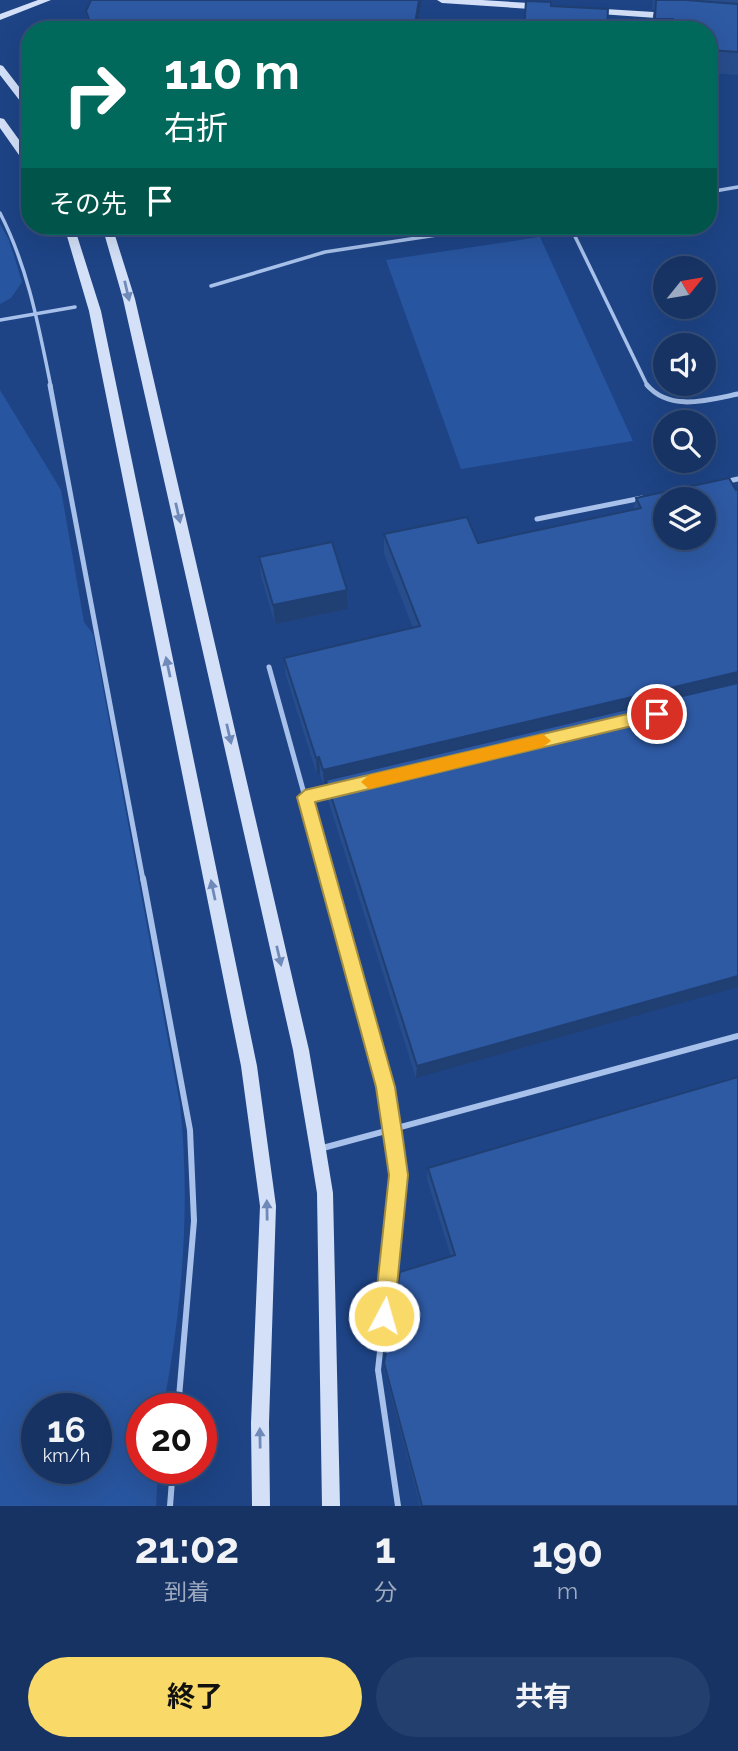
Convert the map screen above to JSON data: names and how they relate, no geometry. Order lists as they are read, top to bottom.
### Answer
{
  "north": "top right",
  "page": {
    "turn": ["110 m", "右折"],
    "then": "その先",
    "speed": "16 km/h",
    "limit": "20",
    "eta": [
      "21:02",
      "到着",
      "1",
      "分",
      "190",
      "m"
    ],
    "buttons": ["終了", "共有"]
  }
}
